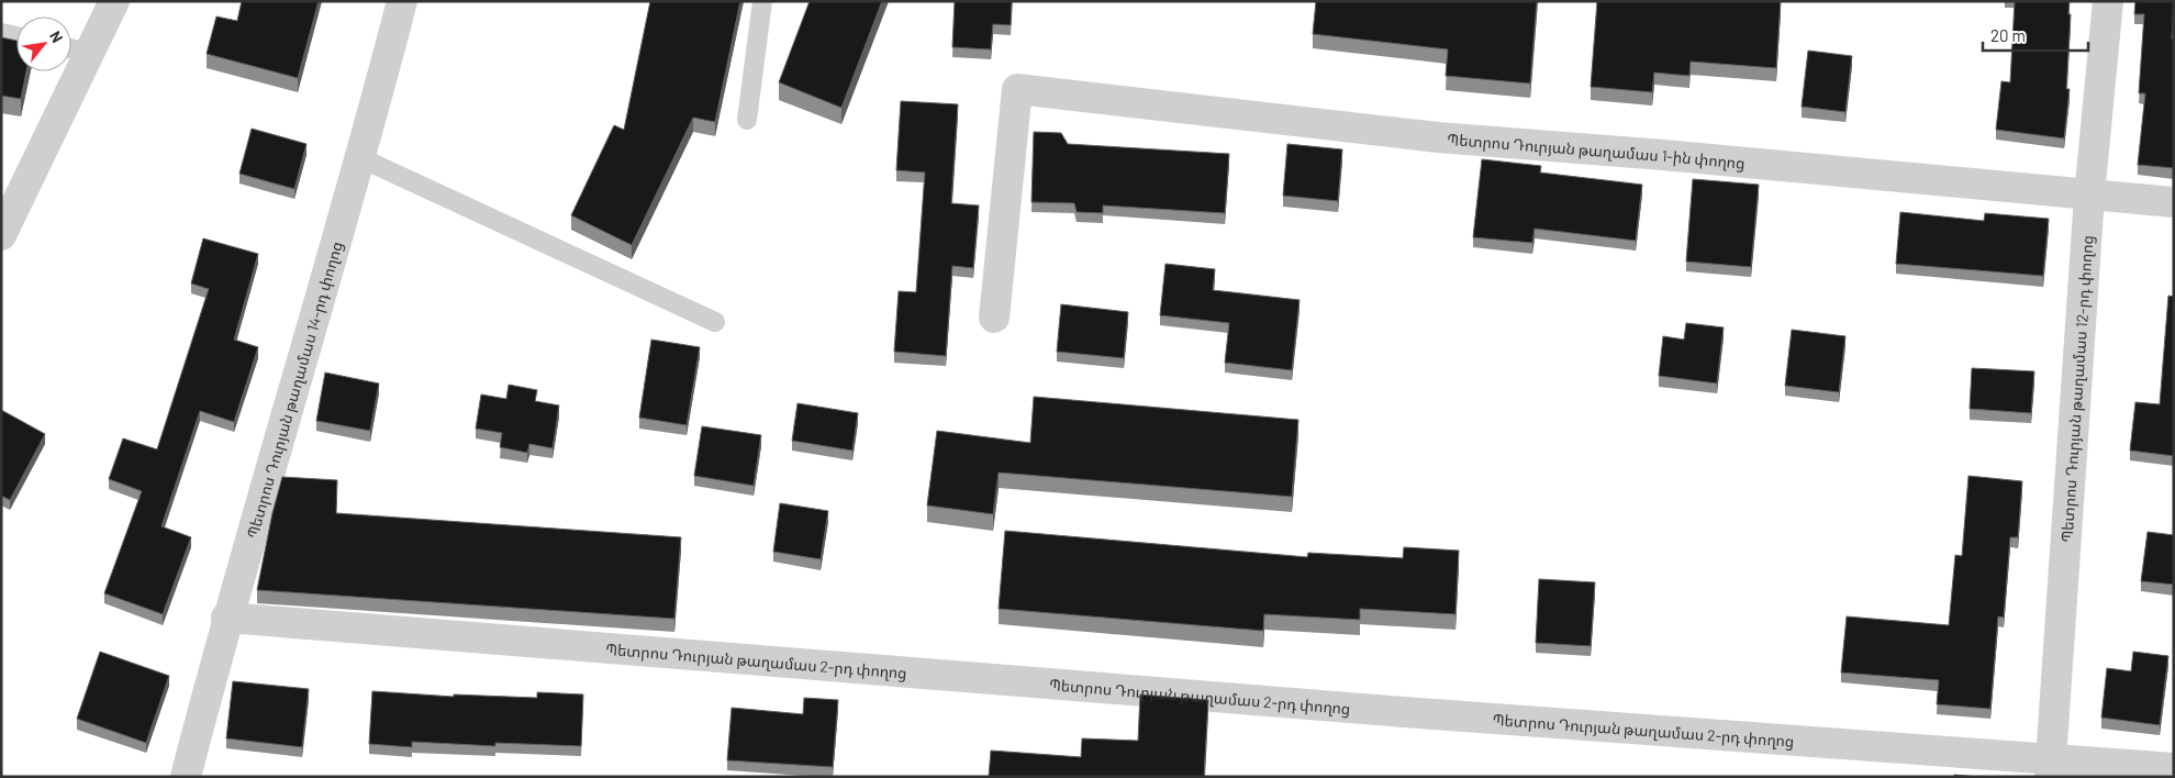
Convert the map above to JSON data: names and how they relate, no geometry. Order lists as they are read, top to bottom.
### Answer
{
  "streets": {
    "street": [
      "Պետրոս Դուրյան թաղամաս 1-ին փողոց",
      "Պետրոս Դուրյան թաղամաս 14-րդ փողոց",
      "Պետրոս Դուրյան թաղամաս 12-րդ փողոց",
      "Պետրոս Դուրյան թաղամաս 2-րդ փողոց"
    ]
  },
  "crossings": [
    ["Պետրոս Դուրյան թաղամաս 1-ին փողոց", "Պետրոս Դուրյան թաղամաս 12-րդ փողոց"],
    ["Պետրոս Դուրյան թաղամաս 14-րդ փողոց", "Պետրոս Դուրյան թաղամաս 2-րդ փողոց"],
    ["Պետրոս Դուրյան թաղամաս 12-րդ փողոց", "Պետրոս Դուրյան թաղամաս 2-րդ փողոց"]
  ],
  "scale_bar": "20 m",
  "north": "top right"
}
